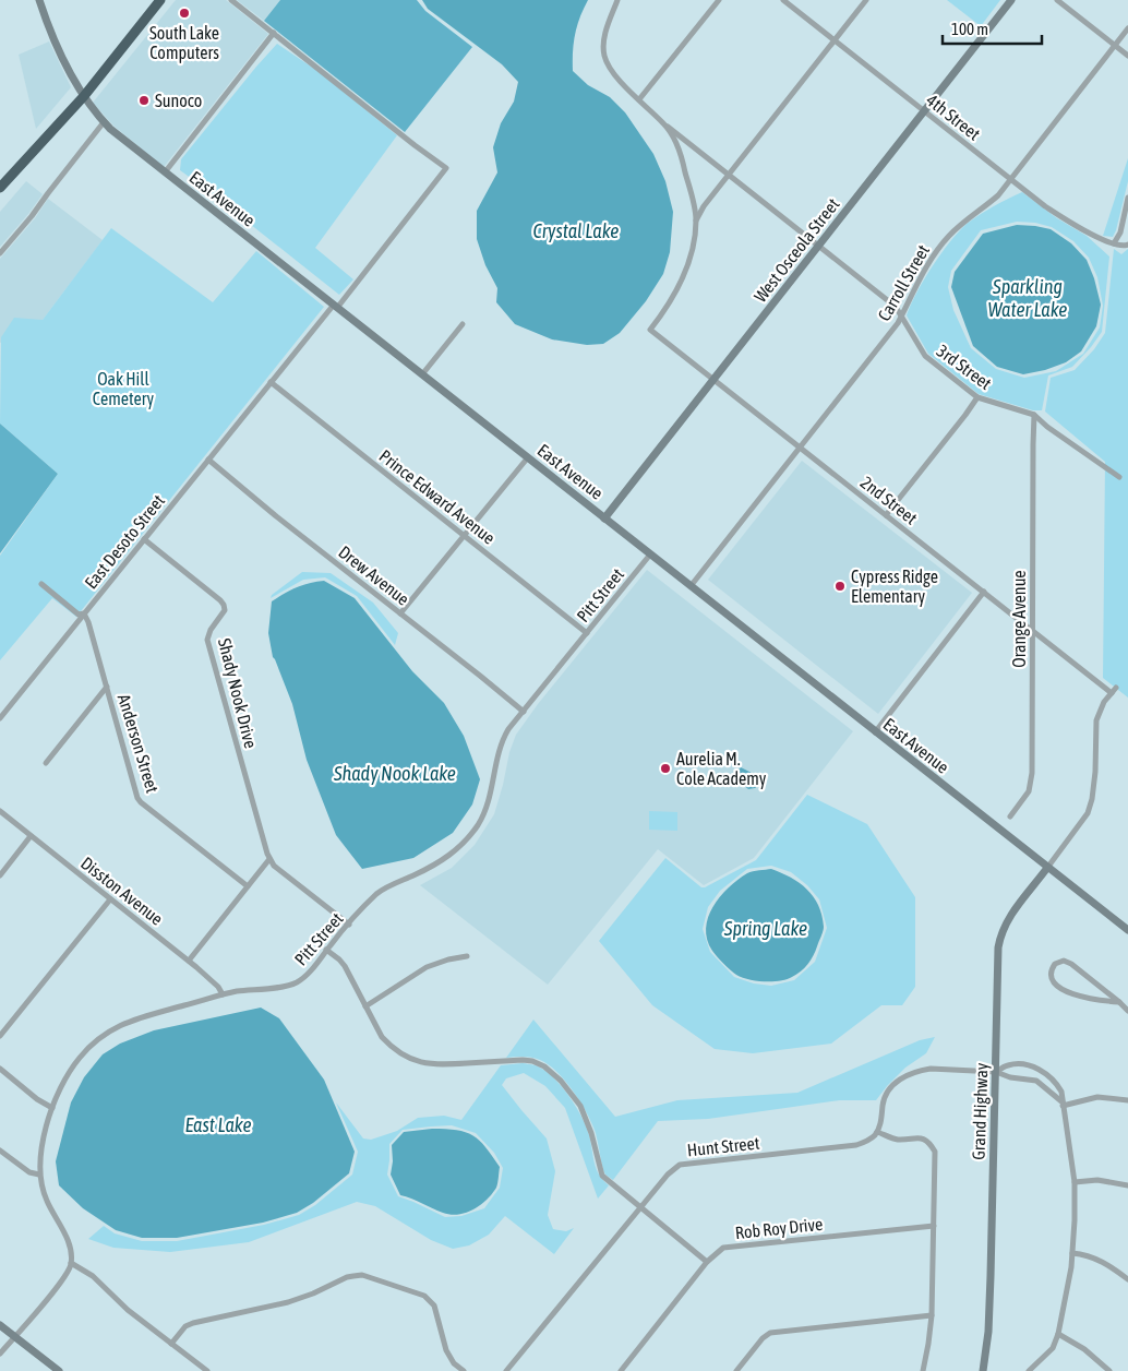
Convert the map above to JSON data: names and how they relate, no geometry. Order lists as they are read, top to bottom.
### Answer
{
  "streets": {
    "street": [
      "4th Street",
      "East Avenue",
      "West Osceola Street",
      "Carroll Street",
      "3rd Street",
      "Prince Edward Avenue",
      "2nd Street",
      "East Desoto Street",
      "Drew Avenue",
      "Pitt Street",
      "Orange Avenue",
      "Shady Nook Drive",
      "Anderson Street",
      "Disston Avenue",
      "Grand Highway",
      "Hunt Street",
      "Rob Roy Drive"
    ]
  },
  "crossings": [
    ["4th Street", "West Osceola Street"],
    ["4th Street", "Carroll Street"],
    ["East Avenue", "West Osceola Street"],
    ["East Avenue", "Carroll Street"],
    ["East Avenue", "2nd Street"],
    ["East Avenue", "East Desoto Street"],
    ["East Avenue", "Pitt Street"],
    ["East Avenue", "Grand Highway"],
    ["West Osceola Street", "3rd Street"],
    ["West Osceola Street", "2nd Street"],
    ["Carroll Street", "3rd Street"],
    ["Carroll Street", "2nd Street"],
    ["3rd Street", "Orange Avenue"],
    ["Prince Edward Avenue", "East Desoto Street"],
    ["Prince Edward Avenue", "Pitt Street"],
    ["2nd Street", "Orange Avenue"],
    ["2nd Street", "Grand Highway"],
    ["East Desoto Street", "Drew Avenue"],
    ["East Desoto Street", "Shady Nook Drive"],
    ["East Desoto Street", "Anderson Street"],
    ["Drew Avenue", "Pitt Street"],
    ["Pitt Street", "Disston Avenue"]
  ],
  "water": [
    "Crystal Lake",
    "Sparkling Water Lake",
    "Shady Nook Lake",
    "Spring Lake",
    "East Lake"
  ],
  "parks": ["Oak Hill Cemetery"],
  "places": [
    "South Lake Computers",
    "Sunoco",
    "Cypress Ridge Elementary",
    "Aurelia M. Cole Academy"
  ],
  "scale_bar": "100 m"
}
